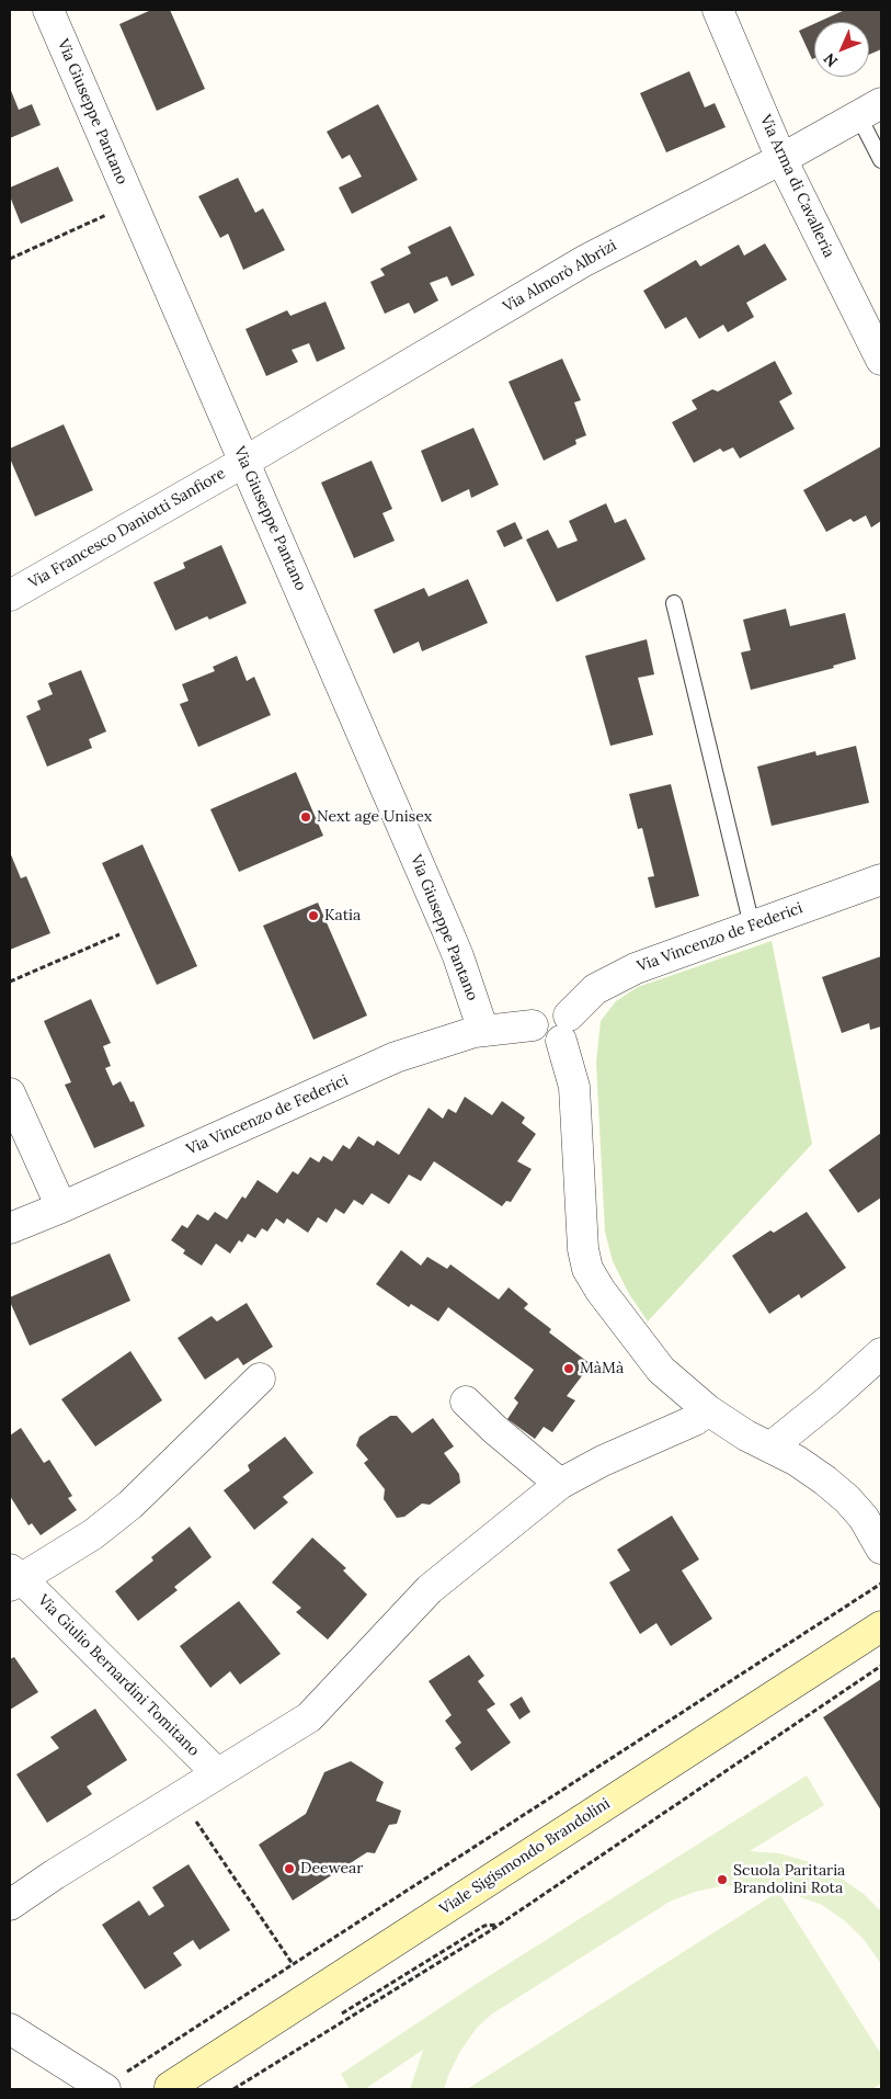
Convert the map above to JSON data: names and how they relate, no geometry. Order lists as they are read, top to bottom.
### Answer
{
  "streets": {
    "main road": ["Viale Sigismondo Brandolini"],
    "street": [
      "Via Giuseppe Pantano",
      "Via Arma di Cavalleria",
      "Via Almorò Albrizi",
      "Via Francesco Daniotti Sanfiore",
      "Via Vincenzo de Federici",
      "Via Giulio Bernardini Tomitano"
    ]
  },
  "crossings": [
    ["Via Giuseppe Pantano", "Via Almorò Albrizi"],
    ["Via Giuseppe Pantano", "Via Francesco Daniotti Sanfiore"],
    ["Via Giuseppe Pantano", "Via Vincenzo de Federici"],
    ["Via Arma di Cavalleria", "Via Almorò Albrizi"],
    ["Via Almorò Albrizi", "Via Francesco Daniotti Sanfiore"]
  ],
  "places": [
    "Next age Unisex",
    "Katia",
    "MàMà",
    "Deewear",
    "Scuola Paritaria Brandolini Rota"
  ],
  "north": "bottom left"
}
